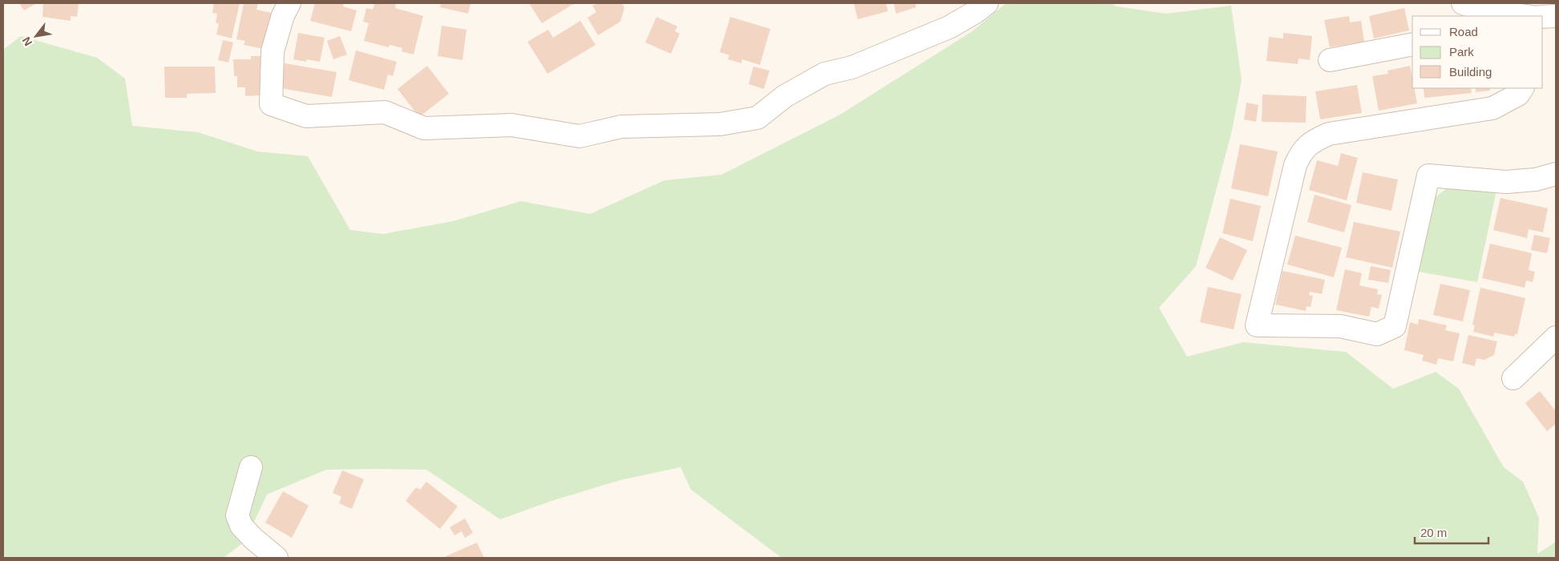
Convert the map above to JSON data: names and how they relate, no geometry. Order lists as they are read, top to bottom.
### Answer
{
  "legend": ["Road", "Park", "Building"],
  "scale_bar": "20 m",
  "north": "bottom left"
}
